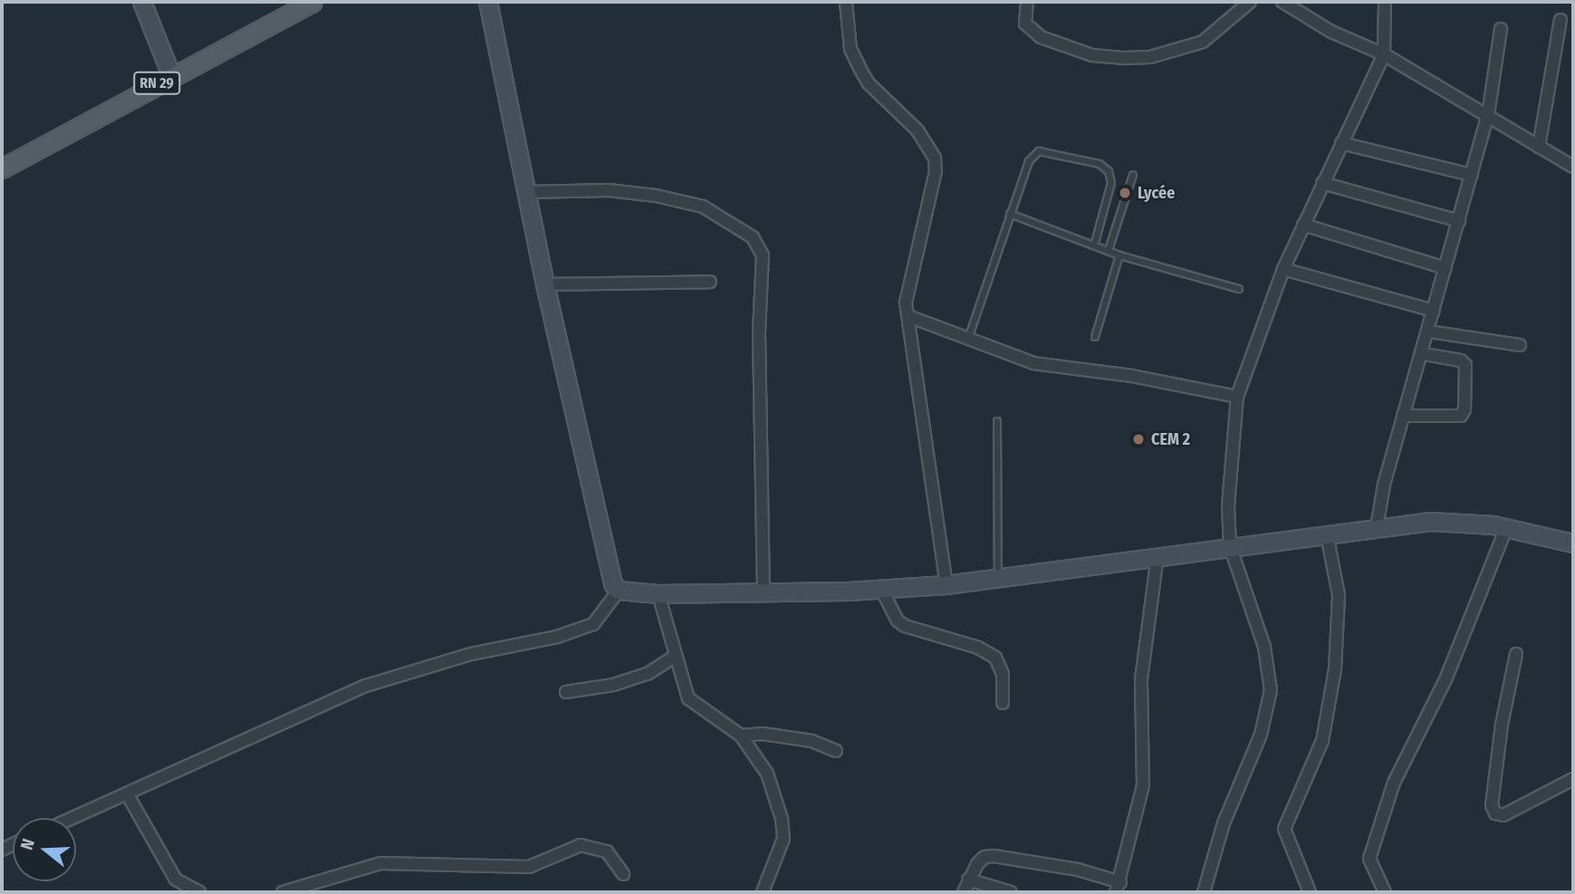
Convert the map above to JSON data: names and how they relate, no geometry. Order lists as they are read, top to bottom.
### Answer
{
  "streets": {
    "main road": ["RN 29"]
  },
  "places": ["Lycée", "CEM 2"],
  "north": "left"
}
